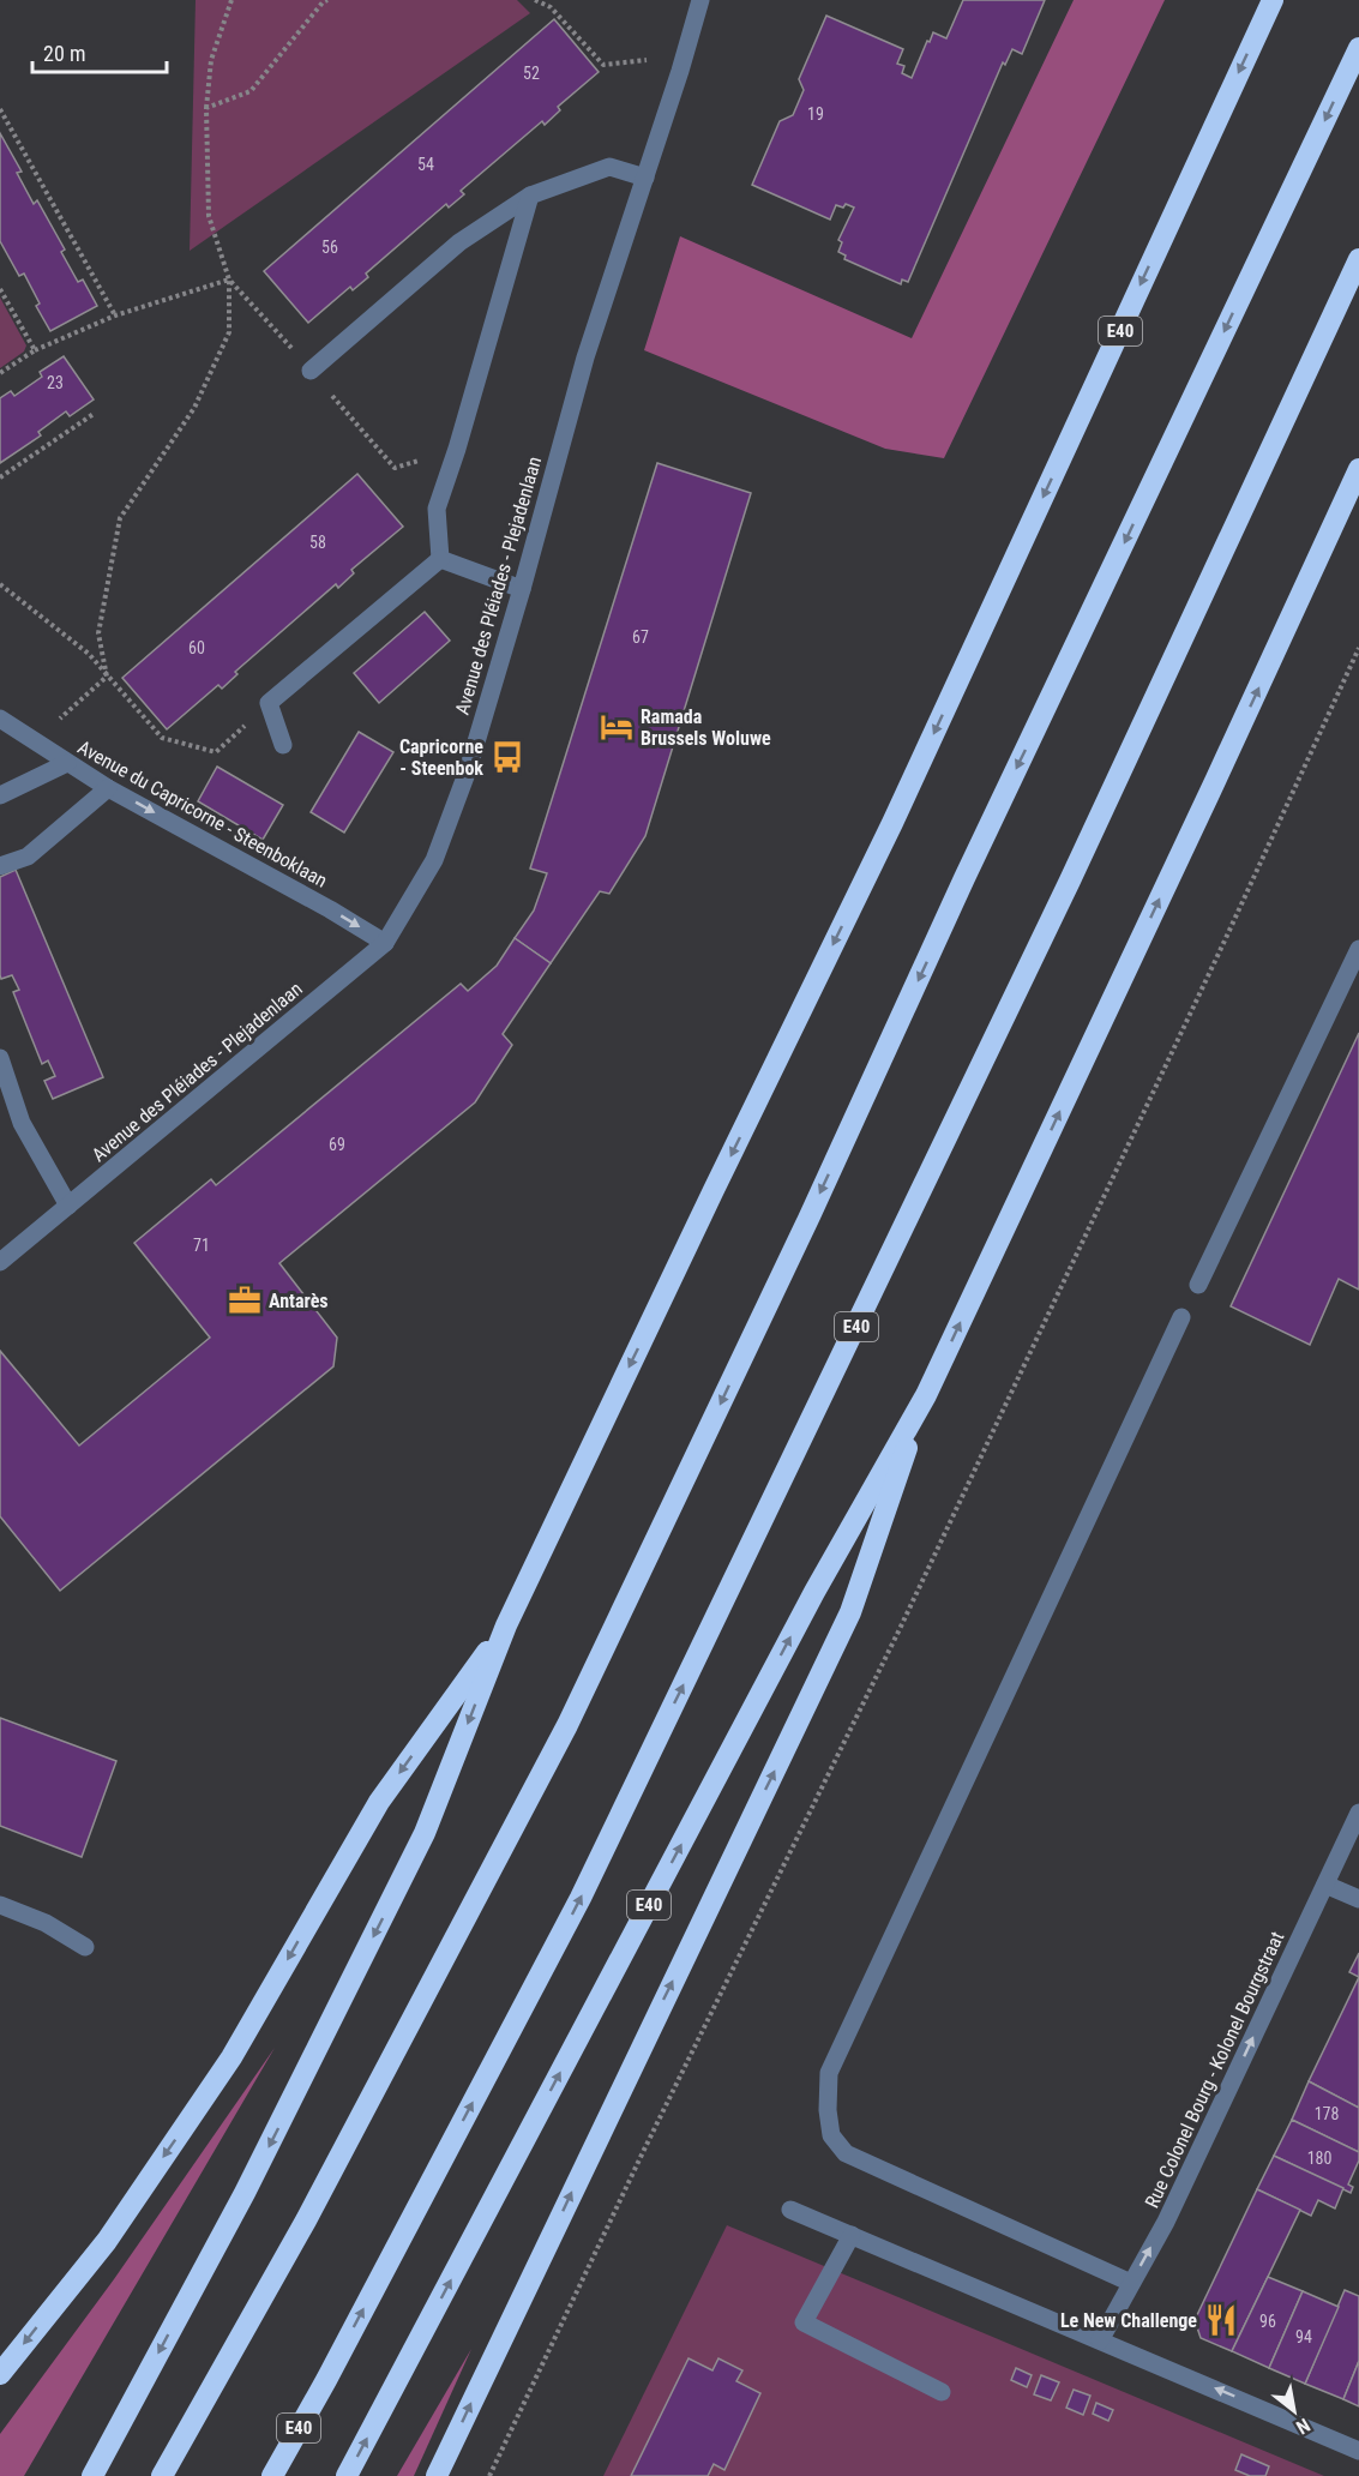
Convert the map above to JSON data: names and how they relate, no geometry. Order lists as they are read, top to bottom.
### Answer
{
  "streets": {
    "highway": ["E40"],
    "street": ["Avenue des Pléiades - Plejadenlaan", "Avenue du Capricorne - Steenboklaan", "Rue Colonel Bourg - Kolonel Bourgstraat"]
  },
  "crossings": [
    ["Avenue des Pléiades - Plejadenlaan", "Avenue du Capricorne - Steenboklaan"]
  ],
  "one_way": ["Avenue du Capricorne - Steenboklaan", "Rue Colonel Bourg - Kolonel Bourgstraat"],
  "places": {
    "hotel": ["Ramada Brussels Woluwe"],
    "bus stop": ["Capricorne - Steenbok"],
    "office": ["Antarès"],
    "restaurant": ["Le New Challenge"]
  },
  "house_numbers": [
    "52",
    "19",
    "54",
    "56",
    "23",
    "58",
    "67",
    "60",
    "69",
    "71",
    "178",
    "180",
    "96",
    "94"
  ],
  "scale_bar": "20 m",
  "north": "bottom right"
}
